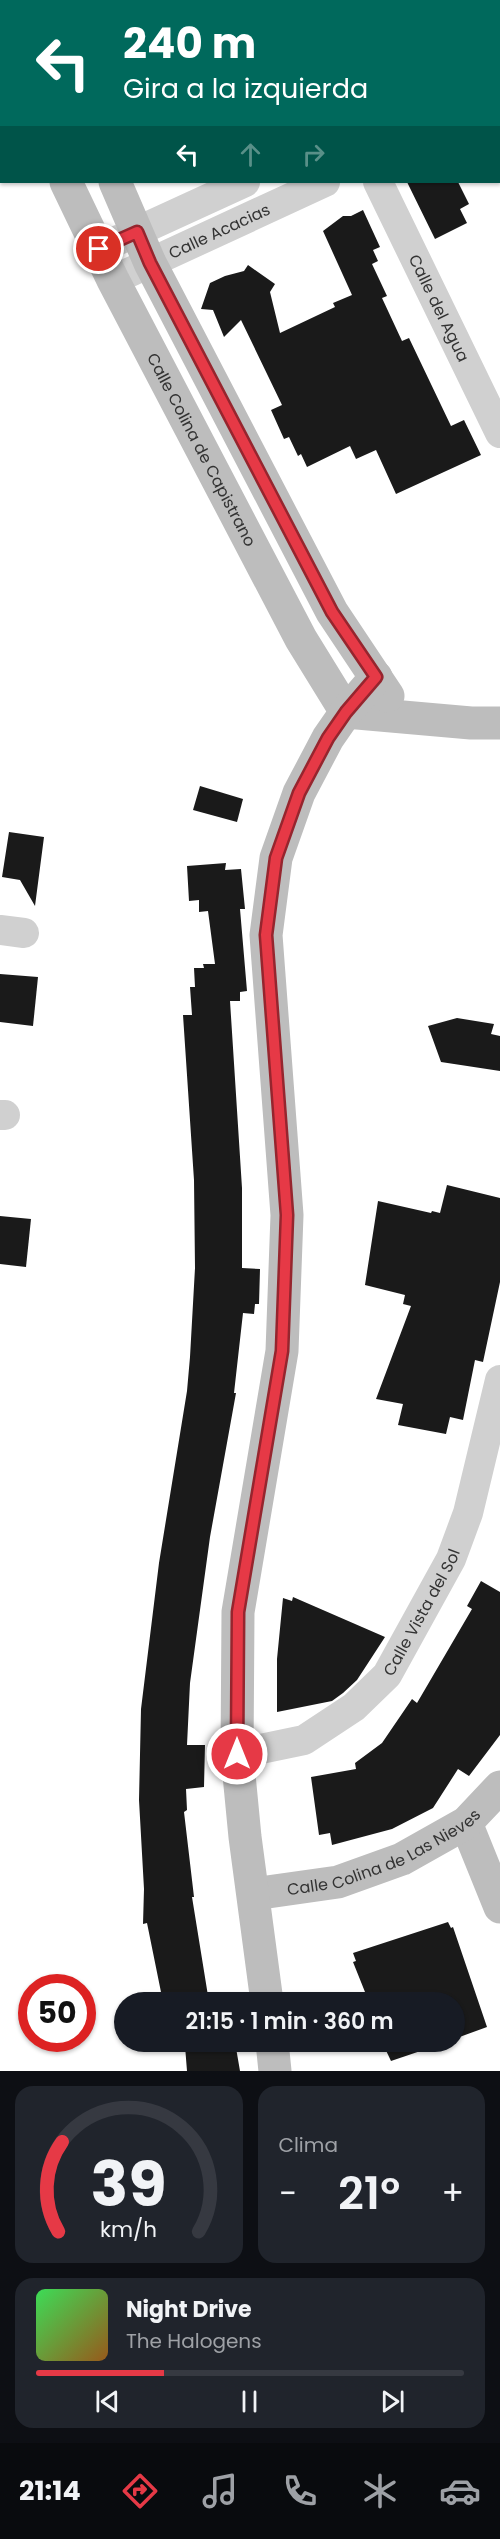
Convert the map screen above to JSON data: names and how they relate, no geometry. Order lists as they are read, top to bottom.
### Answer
{
  "streets": {
    "main road": ["Calle Colina de Capistrano", "Calle Colina de Las Nieves"],
    "street": ["Calle Acacias", "Calle del Agua", "Calle Vista del Sol"]
  },
  "crossings": [
    ["Calle Acacias", "Calle Colina de Capistrano"]
  ],
  "page": {
    "turn": ["240 m", "Gira a la izquierda"],
    "limit": "50",
    "trip": "21:15 · 1 min · 360 m",
    "tile": "Clima",
    "heat": ["−", "21°", "+"],
    "song": ["Night Drive", "The Halogens"],
    "tabs": "21:14",
    "gauge": ["39", "km/h"]
  }
}
